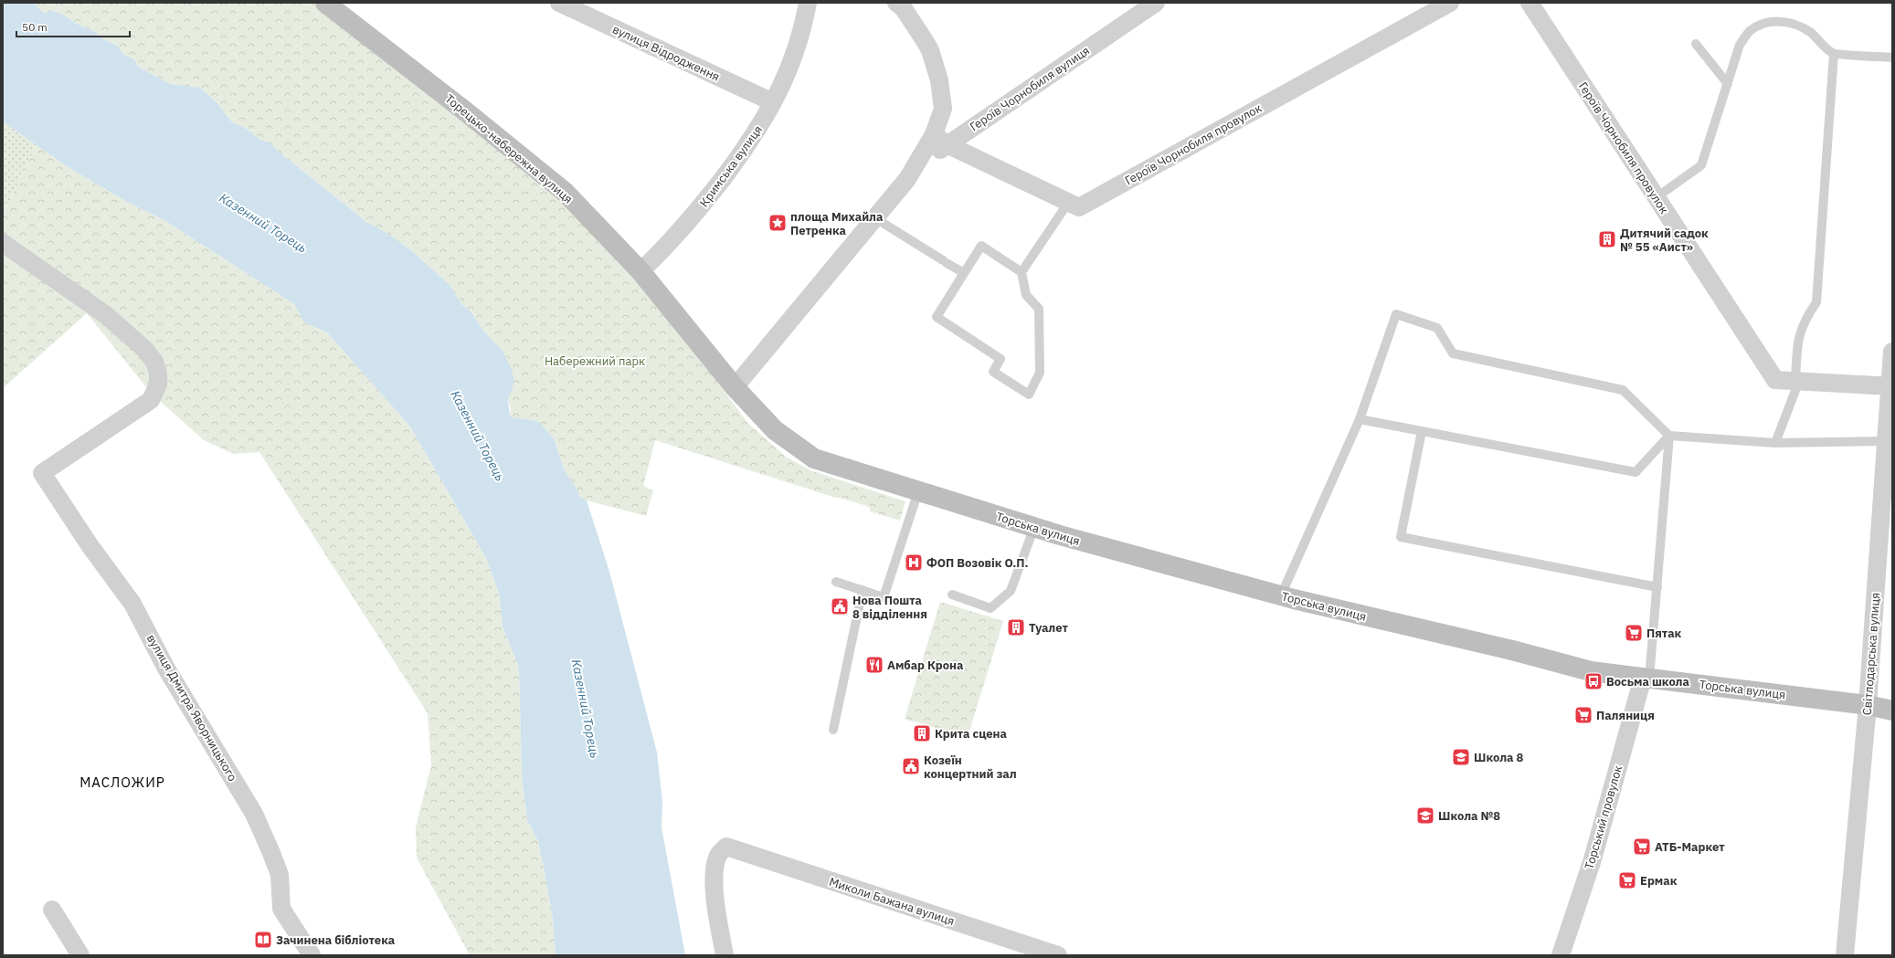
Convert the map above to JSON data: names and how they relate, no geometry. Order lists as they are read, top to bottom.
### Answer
{
  "streets": {
    "main road": ["Торецько-набережна вулиця", "Торська вулиця"],
    "street": [
      "вулиця Відродження",
      "Героїв Чорнобиля вулиця",
      "Героїв Чорнобиля провулок",
      "Кримська вулиця",
      "Світлодарська вулиця",
      "вулиця Дмитра Яворницького",
      "Торський провулок",
      "Миколи Бажана вулиця"
    ]
  },
  "crossings": [
    ["вулиця Відродження", "Кримська вулиця"],
    ["Героїв Чорнобиля вулиця", "Героїв Чорнобиля провулок"],
    ["Героїв Чорнобиля провулок", "Світлодарська вулиця"],
    ["Торецько-набережна вулиця", "Кримська вулиця"],
    ["Торецько-набережна вулиця", "Торська вулиця"],
    ["Торська вулиця", "Світлодарська вулиця"],
    ["Торська вулиця", "Торський провулок"]
  ],
  "districts": ["МАСЛОЖИР"],
  "water": ["Казенний Торець"],
  "parks": ["Набережний парк"],
  "places": {
    "place": ["площа Михайла Петренка"],
    "building": ["Дитячий садок № 55 «Аист»", "Туалет", "Крита сцена"],
    "hospital": ["ФОП Возовік О.П."],
    "public building": ["Нова Пошта 8 відділення", "Козеїн концертний зал"],
    "supermarket": [
      "Пятак",
      "Паляниця",
      "АТБ-Маркет",
      "Ермак"
    ],
    "restaurant": ["Амбар Крона"],
    "bus stop": ["Восьма школа"],
    "school or university": ["Школа 8", "Школа №8"],
    "library": ["Зачинена бібліотека"]
  },
  "scale_bar": "50 m"
}
